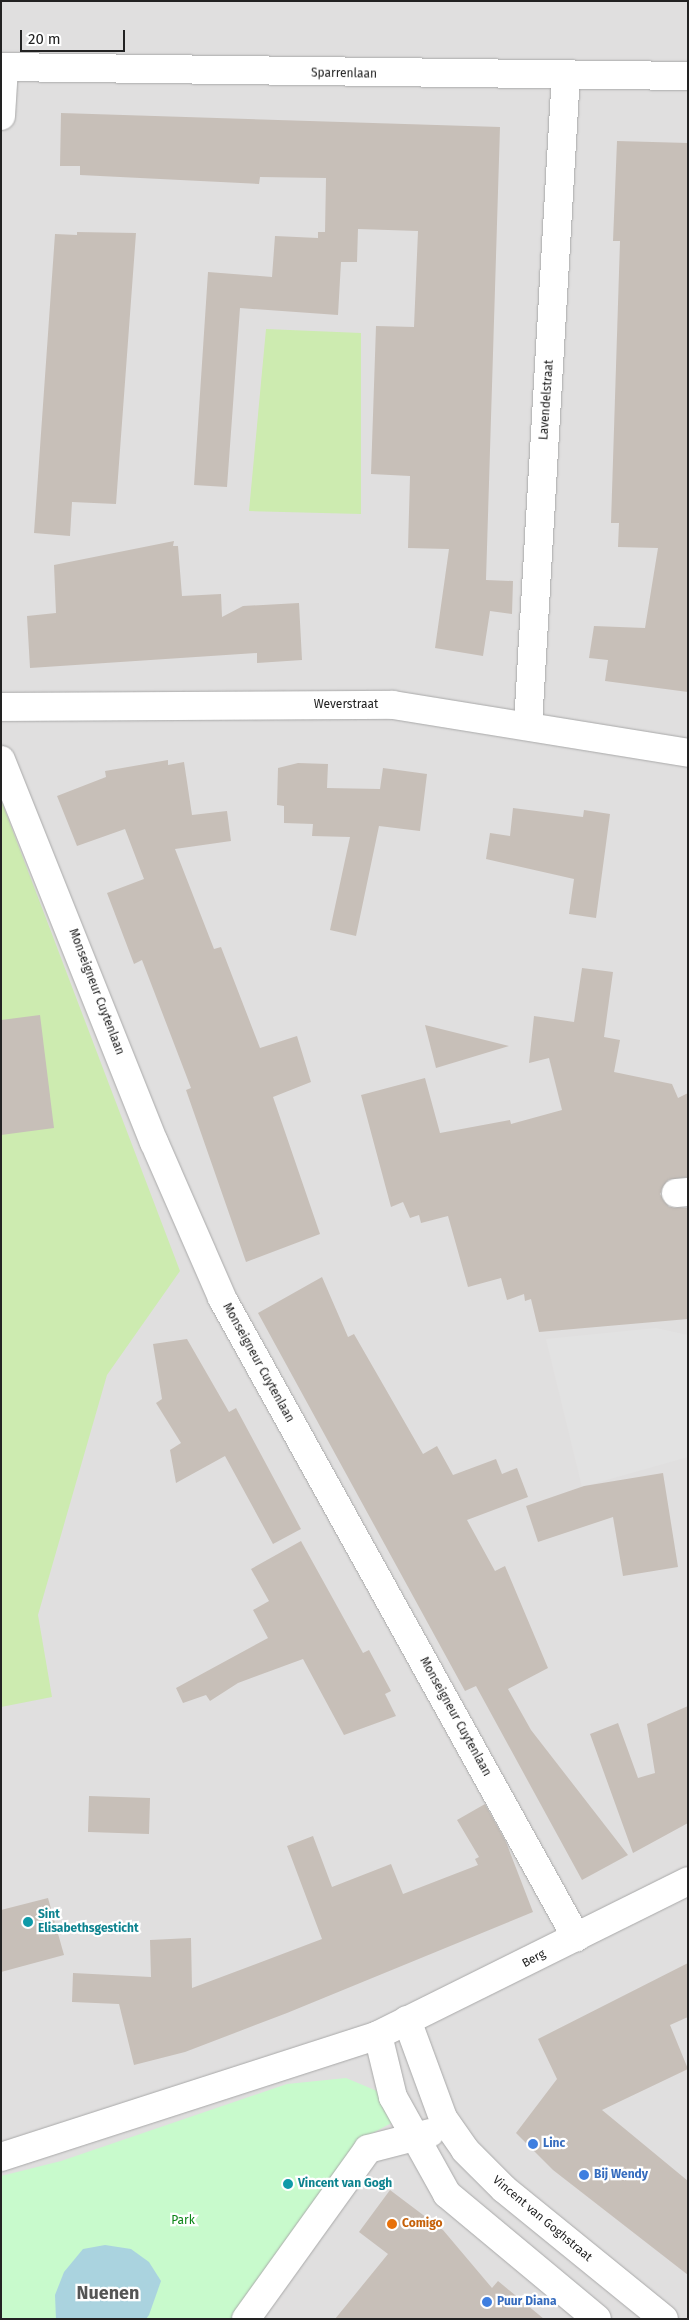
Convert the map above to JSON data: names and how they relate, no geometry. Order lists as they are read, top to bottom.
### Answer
{
  "streets": {
    "street": [
      "Sparrenlaan",
      "Lavendelstraat",
      "Weverstraat",
      "Monseigneur Cuytenlaan",
      "Berg",
      "Vincent van Goghstraat"
    ]
  },
  "crossings": [
    ["Sparrenlaan", "Lavendelstraat"],
    ["Lavendelstraat", "Weverstraat"],
    ["Monseigneur Cuytenlaan", "Berg"],
    ["Berg", "Vincent van Goghstraat"]
  ],
  "districts": ["Nuenen"],
  "parks": ["Park"],
  "places": [
    "Sint Elisabethsgesticht",
    "Linc",
    "Bij Wendy",
    "Vincent van Gogh",
    "Comigo",
    "Puur Diana"
  ],
  "scale_bar": "20 m"
}
